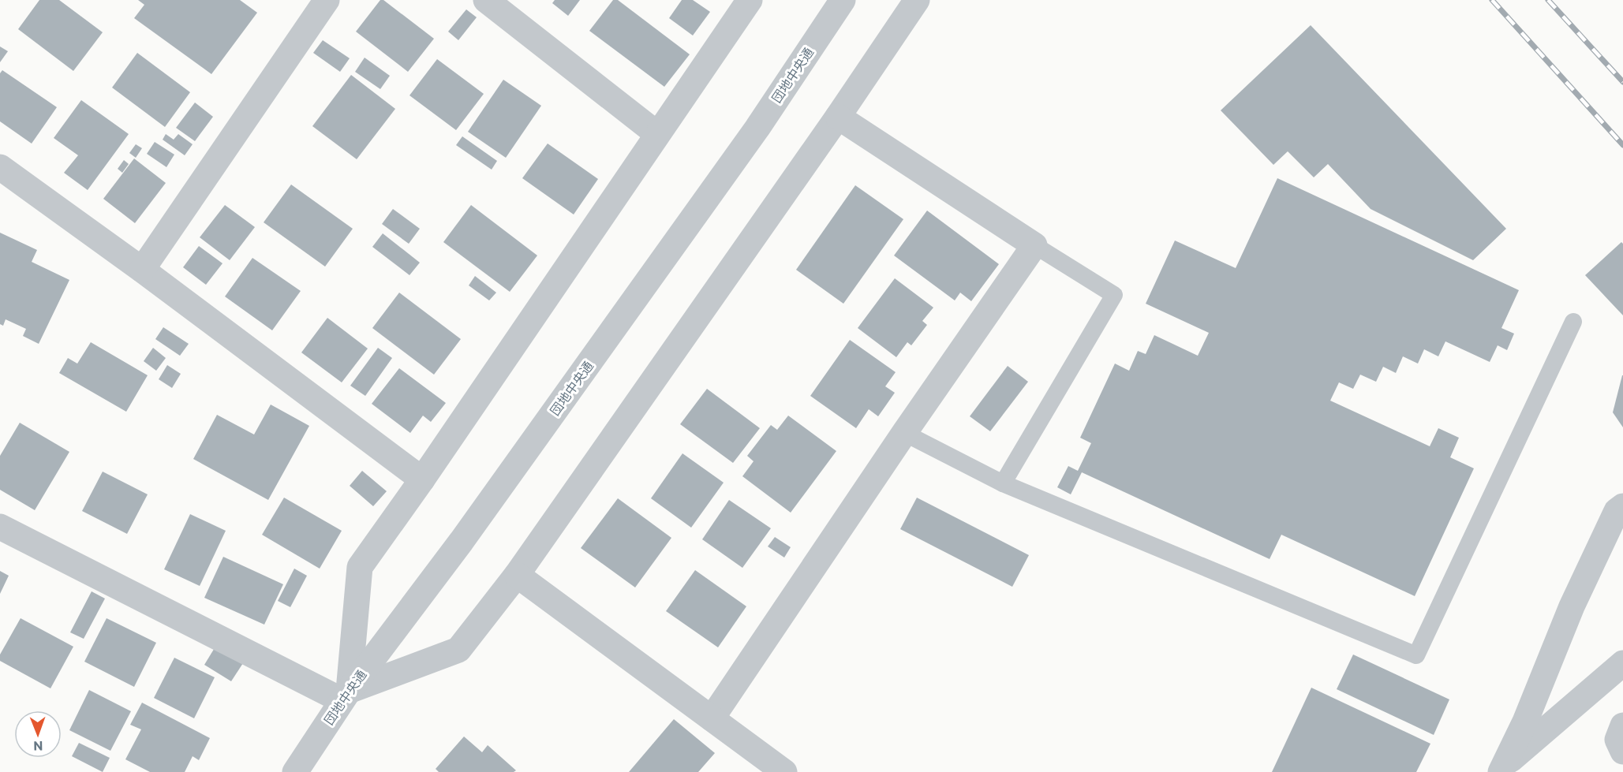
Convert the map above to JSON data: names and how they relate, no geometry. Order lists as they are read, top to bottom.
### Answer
{
  "streets": {
    "street": ["団地中央通"]
  },
  "north": "bottom"
}
